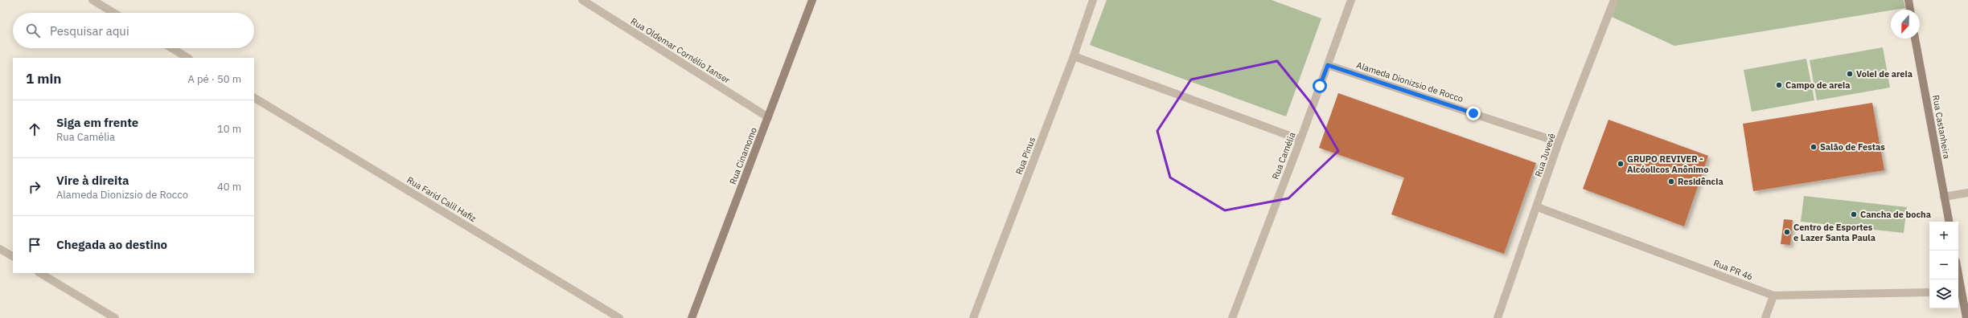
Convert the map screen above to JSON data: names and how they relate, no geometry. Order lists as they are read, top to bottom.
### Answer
{
  "streets": {
    "street": [
      "Rua Oldemar Cornélio Ianser",
      "Alameda Dionizsio de Rocco",
      "Rua Castanheira",
      "Rua Juvevê",
      "Rua Cinamomo",
      "Rua Pinus",
      "Rua Camélia",
      "Rua Farid Calil Hafiz",
      "Rua PR 46"
    ]
  },
  "crossings": [
    ["Rua Oldemar Cornélio Ianser", "Rua Cinamomo"],
    ["Alameda Dionizsio de Rocco", "Rua Juvevê"],
    ["Alameda Dionizsio de Rocco", "Rua Camélia"],
    ["Rua Juvevê", "Rua PR 46"]
  ],
  "places": [
    "Volei de areia",
    "Campo de areia",
    "Salão de Festas",
    "GRUPO REVIVER - Alcóolicos Anônimo",
    "Residência",
    "Cancha de bocha",
    "Centro de Esportes e Lazer Santa Paula"
  ],
  "north": "bottom",
  "page": {
    "search": "Pesquisar aqui",
    "heading": ["1 min", "A pé · 50 m"],
    "list": [
      ["Siga em frente", "Rua Camélia", "10 m"],
      ["Vire à direita", "Alameda Dionizsio de Rocco", "40 m"],
      "Chegada ao destino"
    ],
    "map_buttons": ["+", "−"]
  }
}
